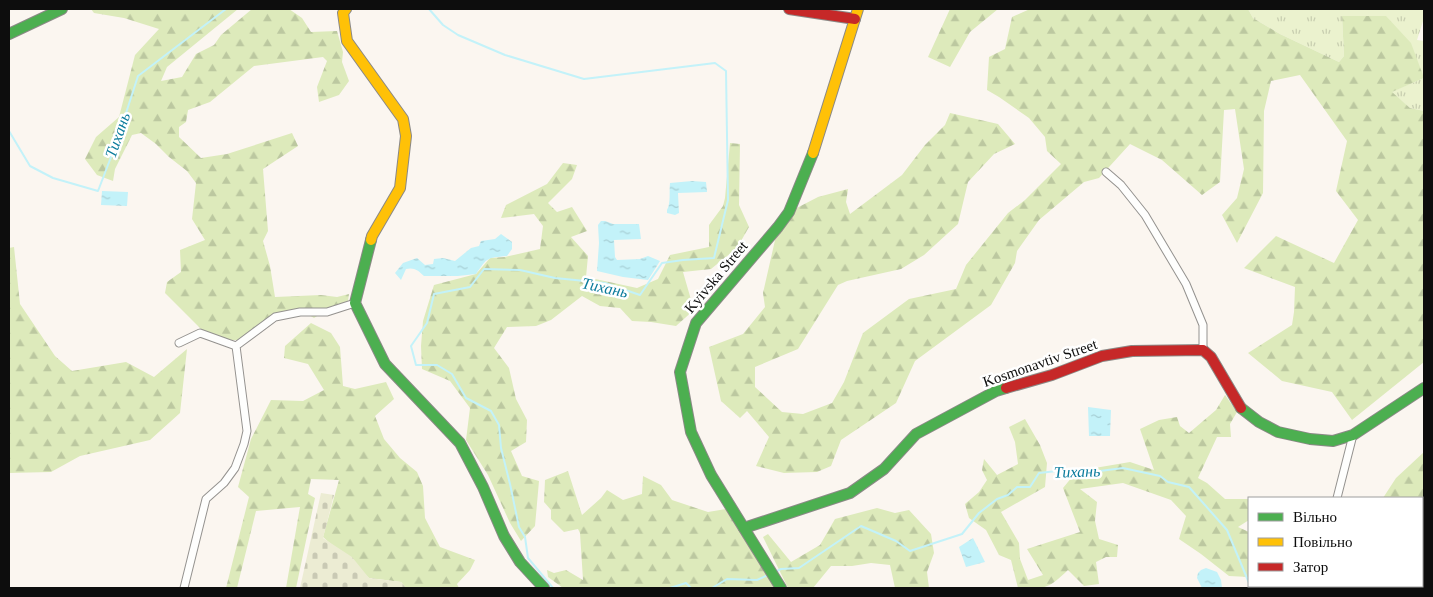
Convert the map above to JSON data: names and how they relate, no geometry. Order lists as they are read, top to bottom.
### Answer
{
  "streets": {
    "street": ["Kyivska Street", "Kosmonavtiv Street"]
  },
  "crossings": [
    ["Kyivska Street", "Kosmonavtiv Street"]
  ],
  "water": ["Тихань"],
  "legend": ["Вільно", "Повільно", "Затор"]
}
